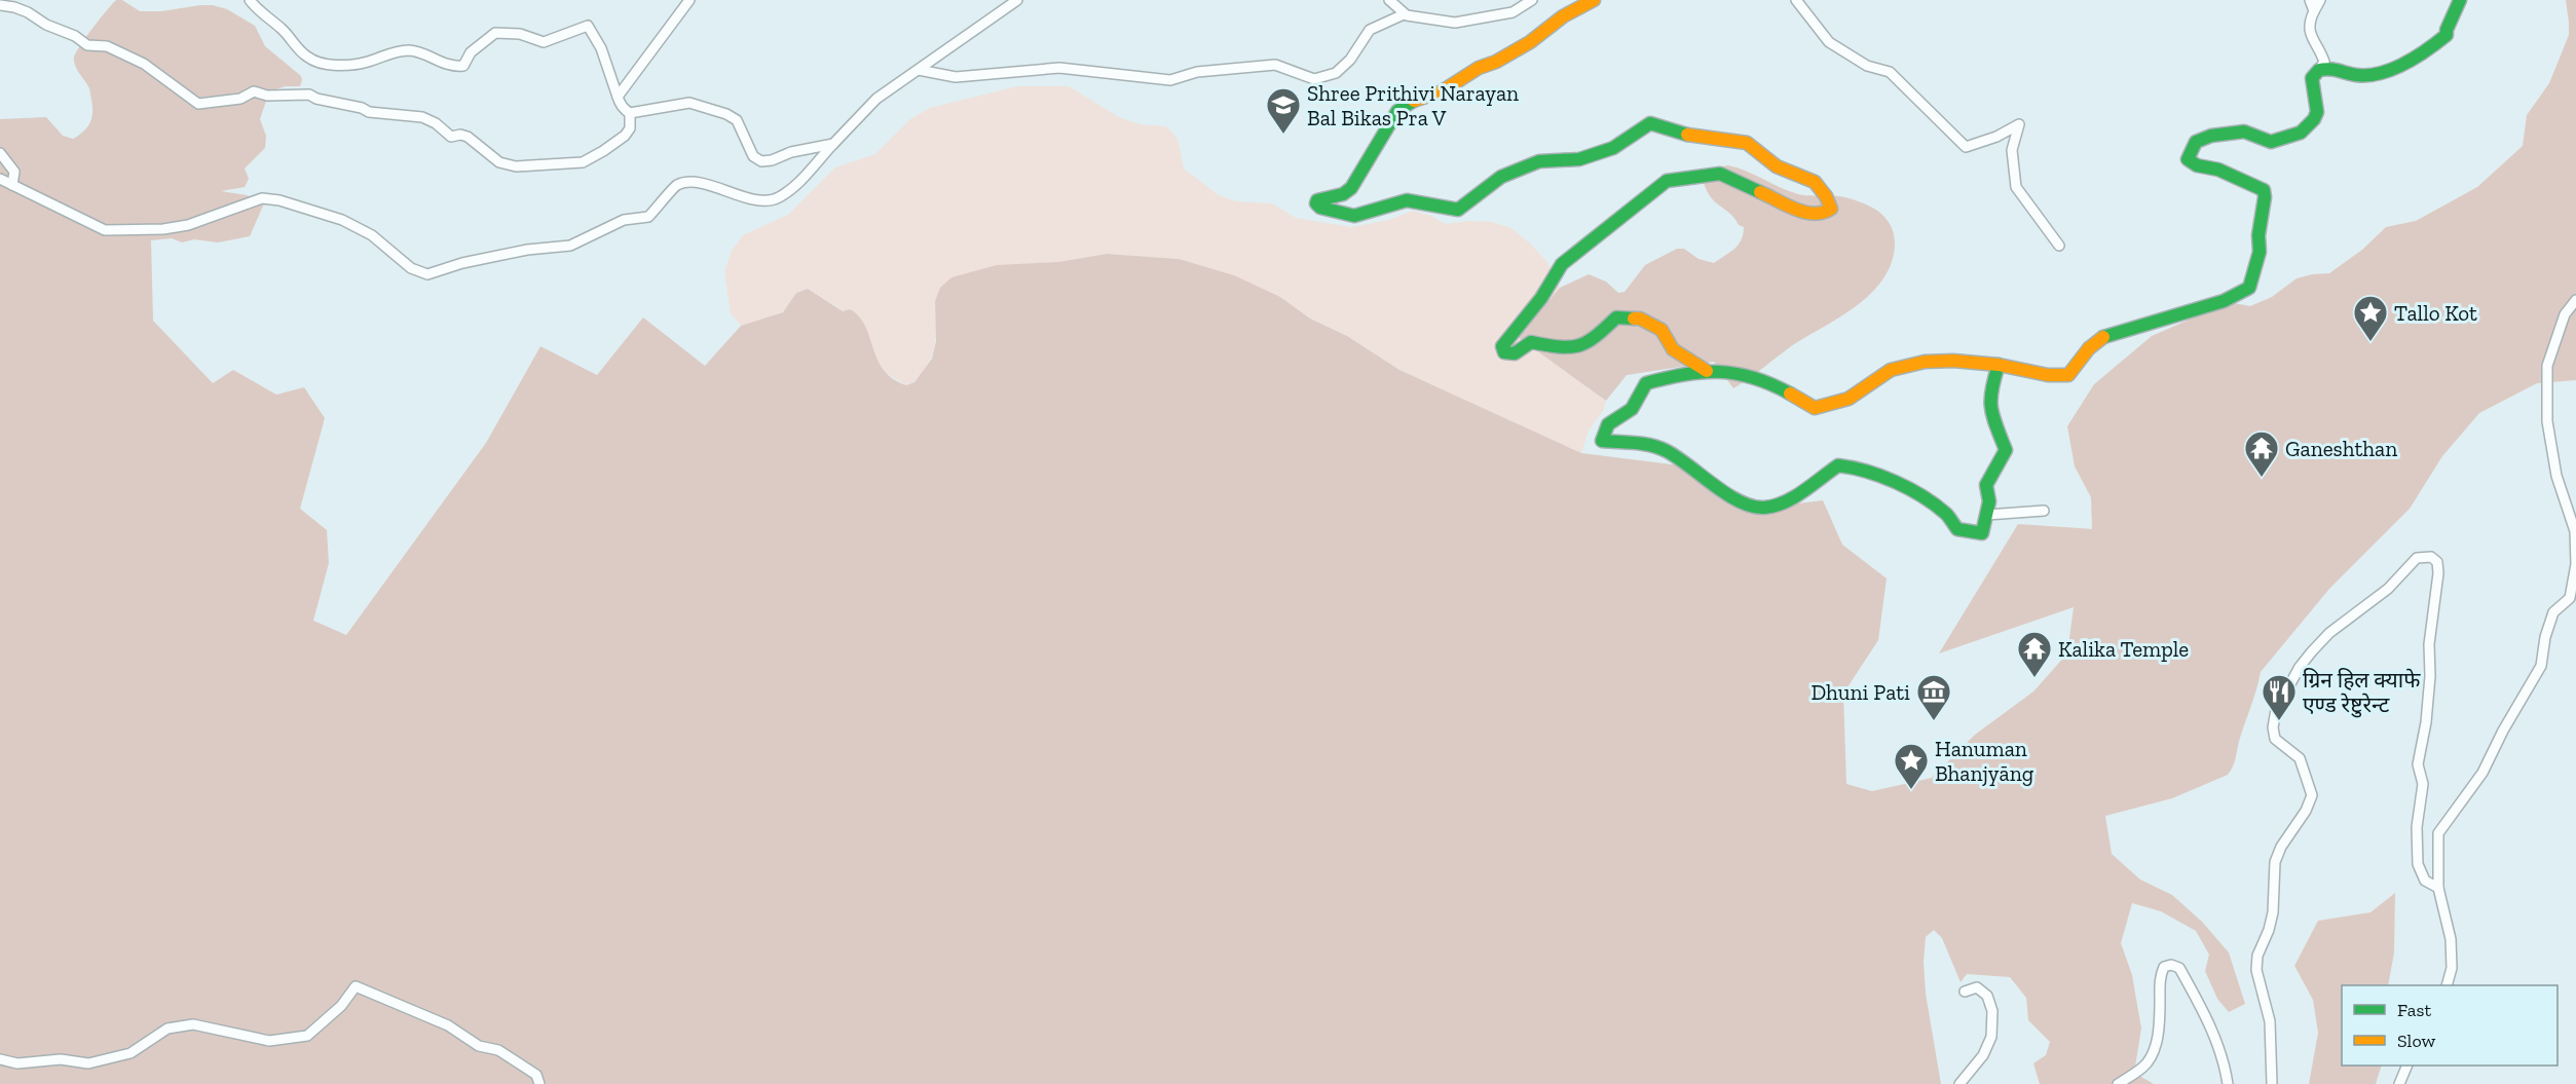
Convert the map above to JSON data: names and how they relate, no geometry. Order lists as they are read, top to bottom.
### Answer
{
  "places": {
    "school or university": ["Shree Prithivi Narayan Bal Bikas Pra V"],
    "place": ["Tallo Kot", "Hanuman Bhanjyāng"],
    "temple": ["Ganeshthan", "Kalika Temple"],
    "museum": ["Dhuni Pati"],
    "restaurant": ["ग्रिन हिल क्याफे एण्ड रेष्टुरेन्ट"]
  },
  "legend": ["Fast", "Slow"]
}
